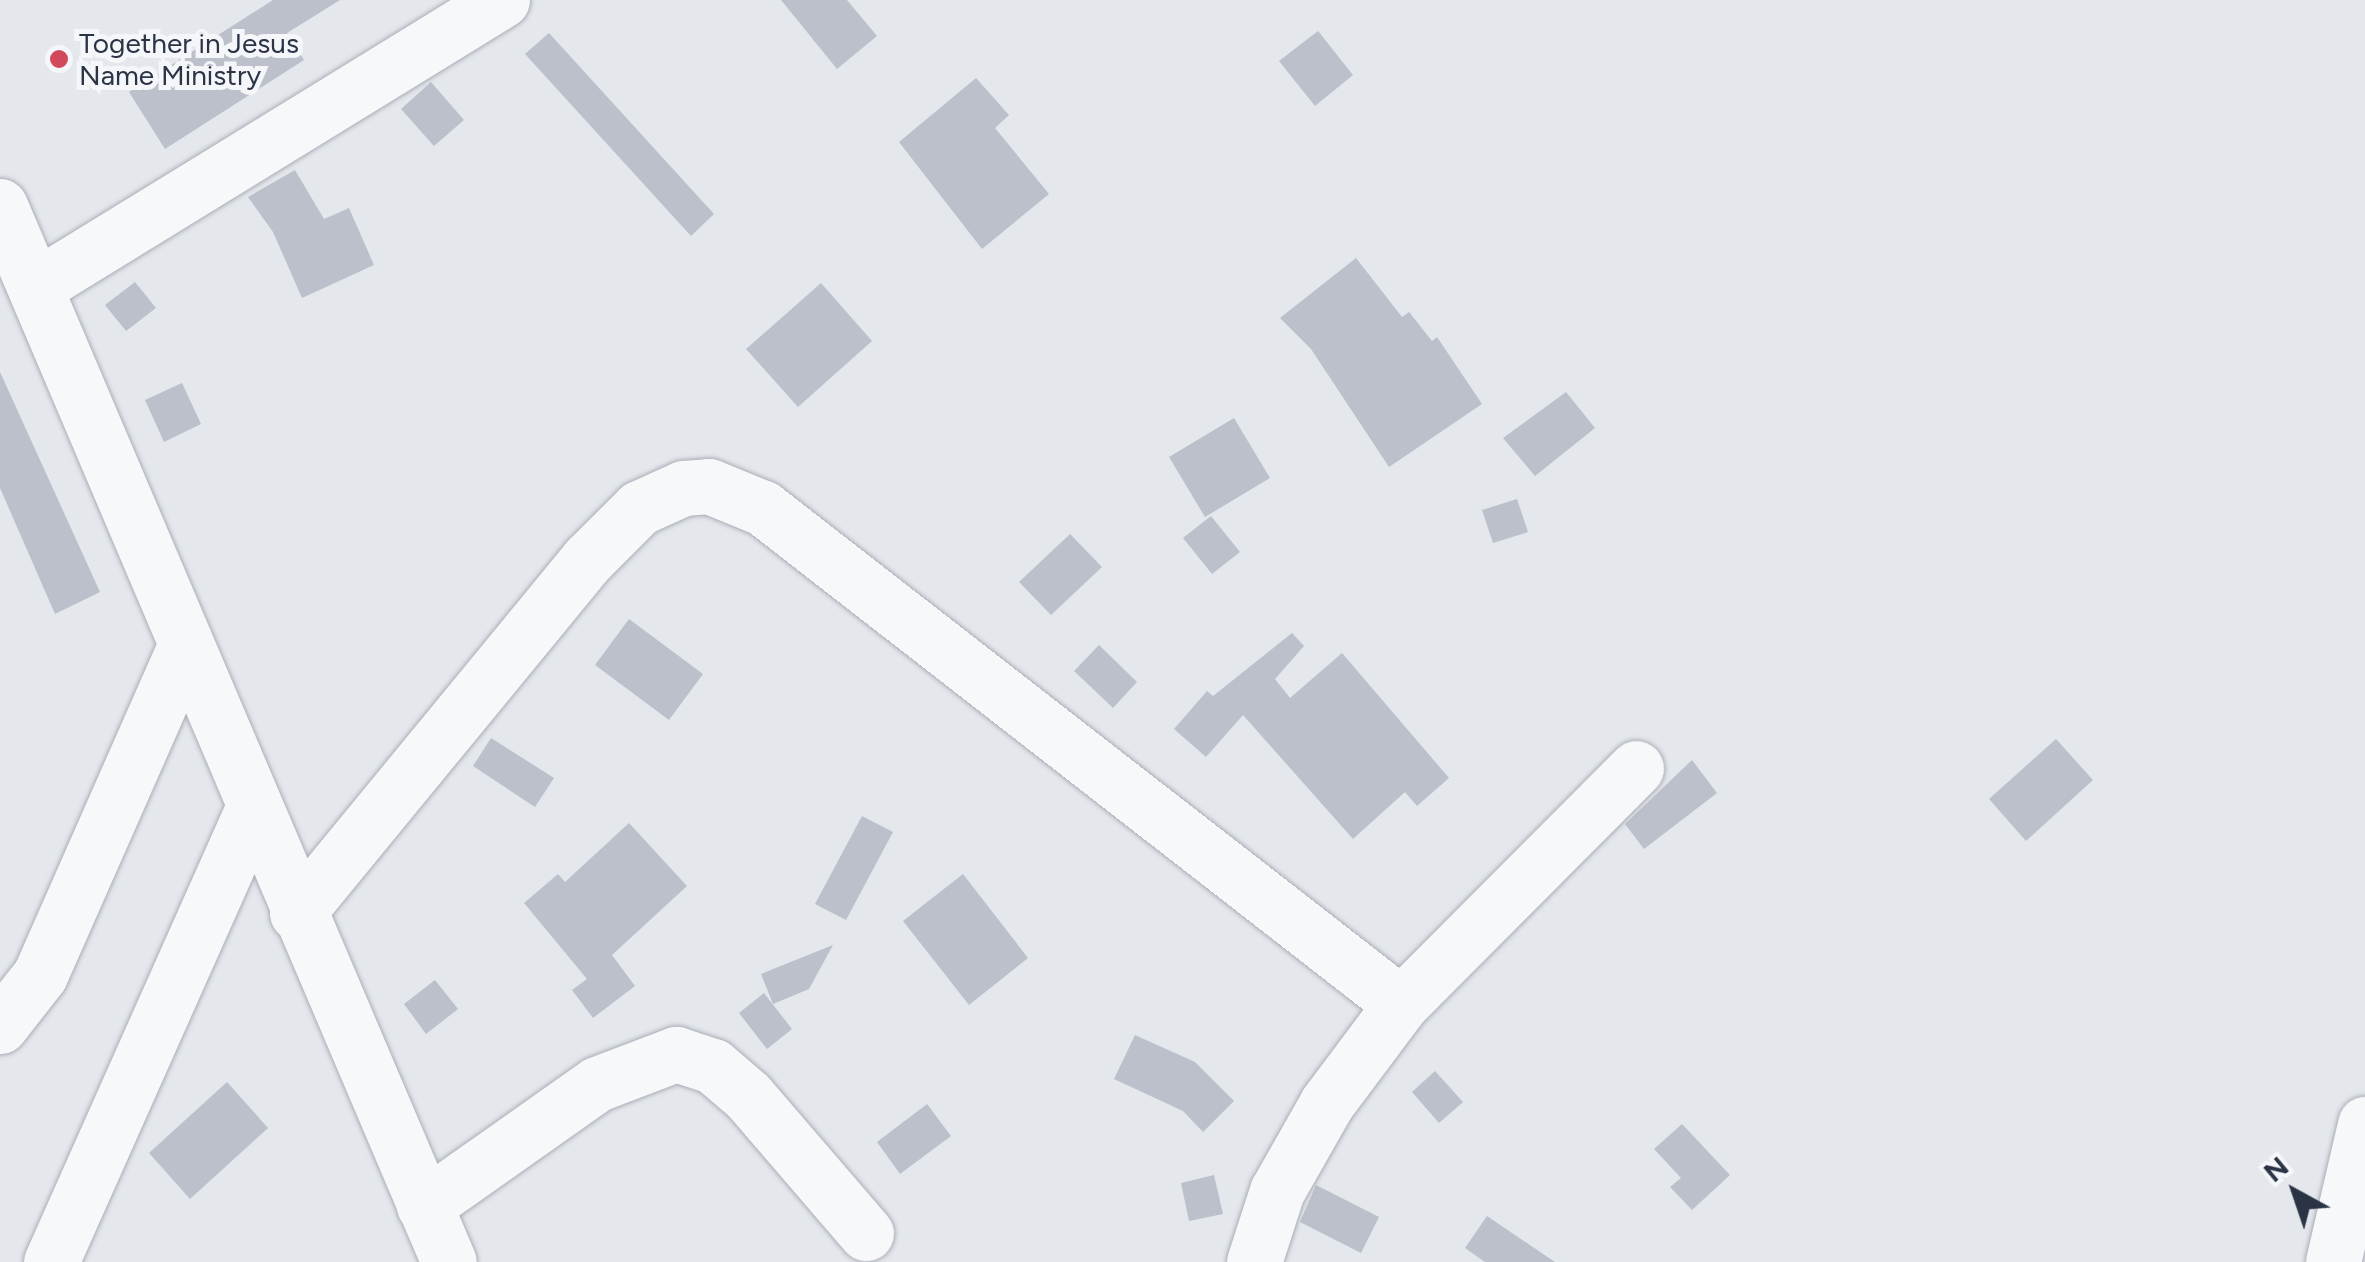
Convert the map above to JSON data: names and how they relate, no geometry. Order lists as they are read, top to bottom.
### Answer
{
  "places": ["Together in Jesus Name Ministry"],
  "north": "top left"
}
